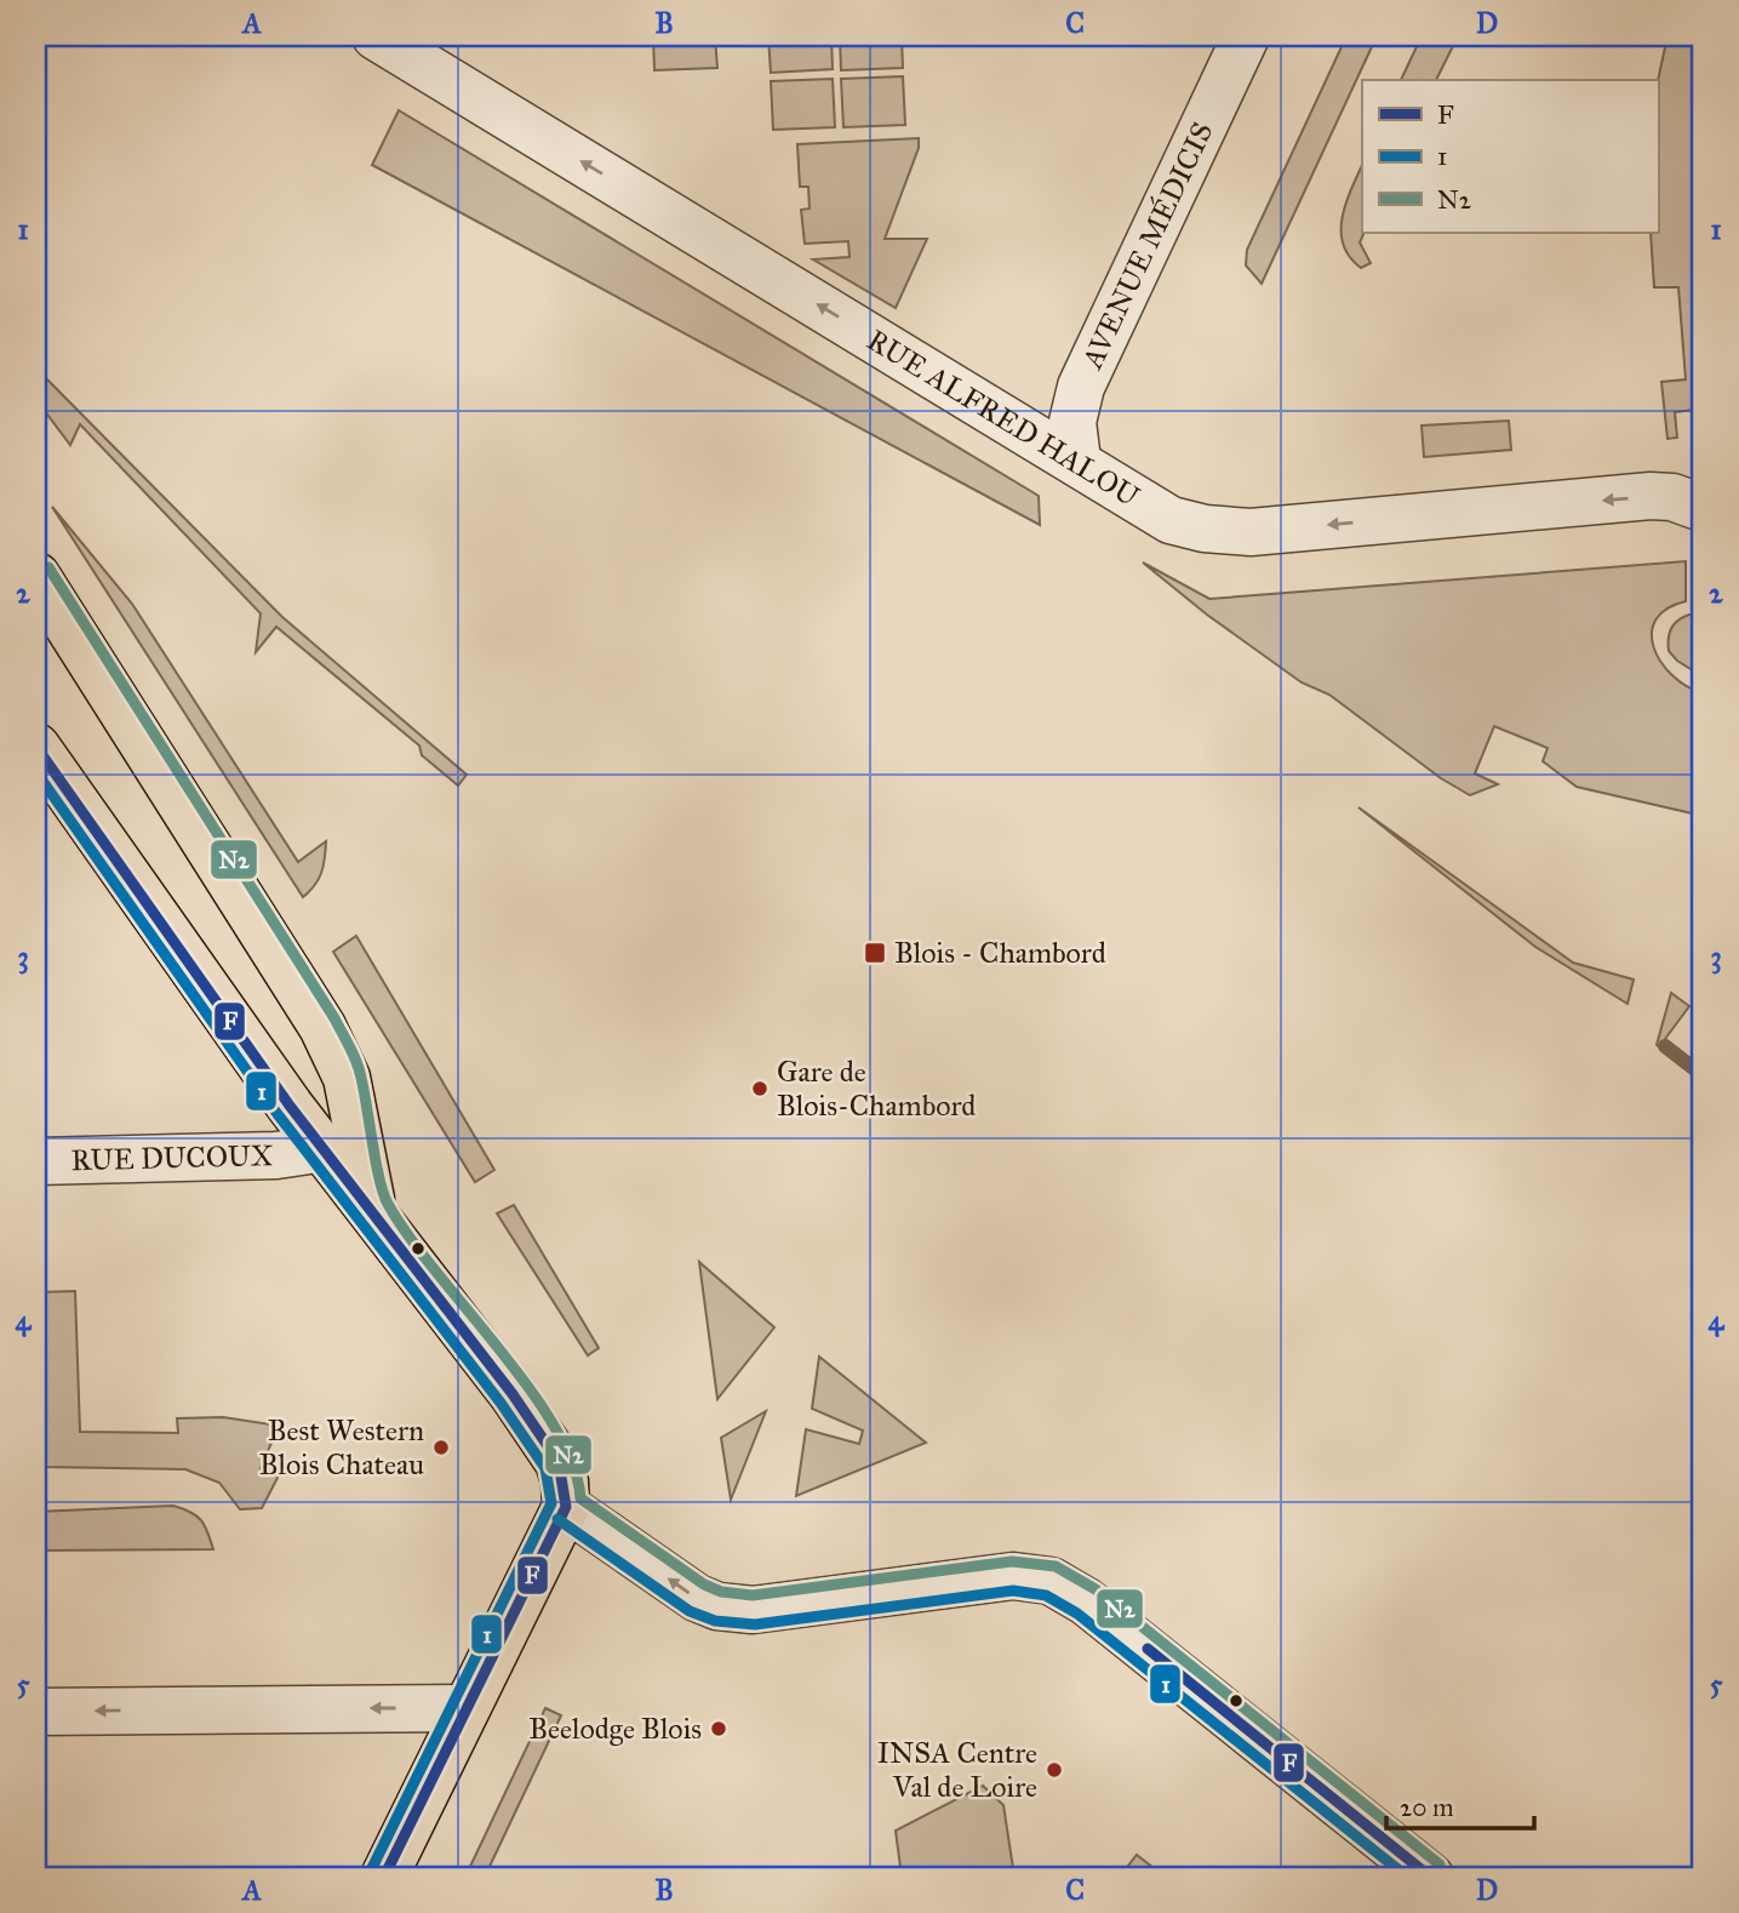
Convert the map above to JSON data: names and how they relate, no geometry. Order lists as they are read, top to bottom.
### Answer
{
  "streets": {
    "street": ["AVENUE MÉDICIS", "RUE ALFRED HALOU", "RUE DUCOUX"]
  },
  "crossings": [
    ["AVENUE MÉDICIS", "RUE ALFRED HALOU"]
  ],
  "one_way": ["RUE ALFRED HALOU"],
  "places": {
    "transit": ["Blois - Chambord"],
    "other": [
      "Gare de Blois-Chambord",
      "Best Western Blois Chateau",
      "Beelodge Blois",
      "INSA Centre Val de Loire"
    ]
  },
  "lines": ["transit line N2", "transit line F", "transit line 1"],
  "legend": ["F", "1", "N2"],
  "scale_bar": "20 m",
  "grid": {
    "columns": [
      "A",
      "B",
      "C",
      "D"
    ],
    "rows": [
      "1",
      "2",
      "3",
      "4",
      "5"
    ]
  }
}
